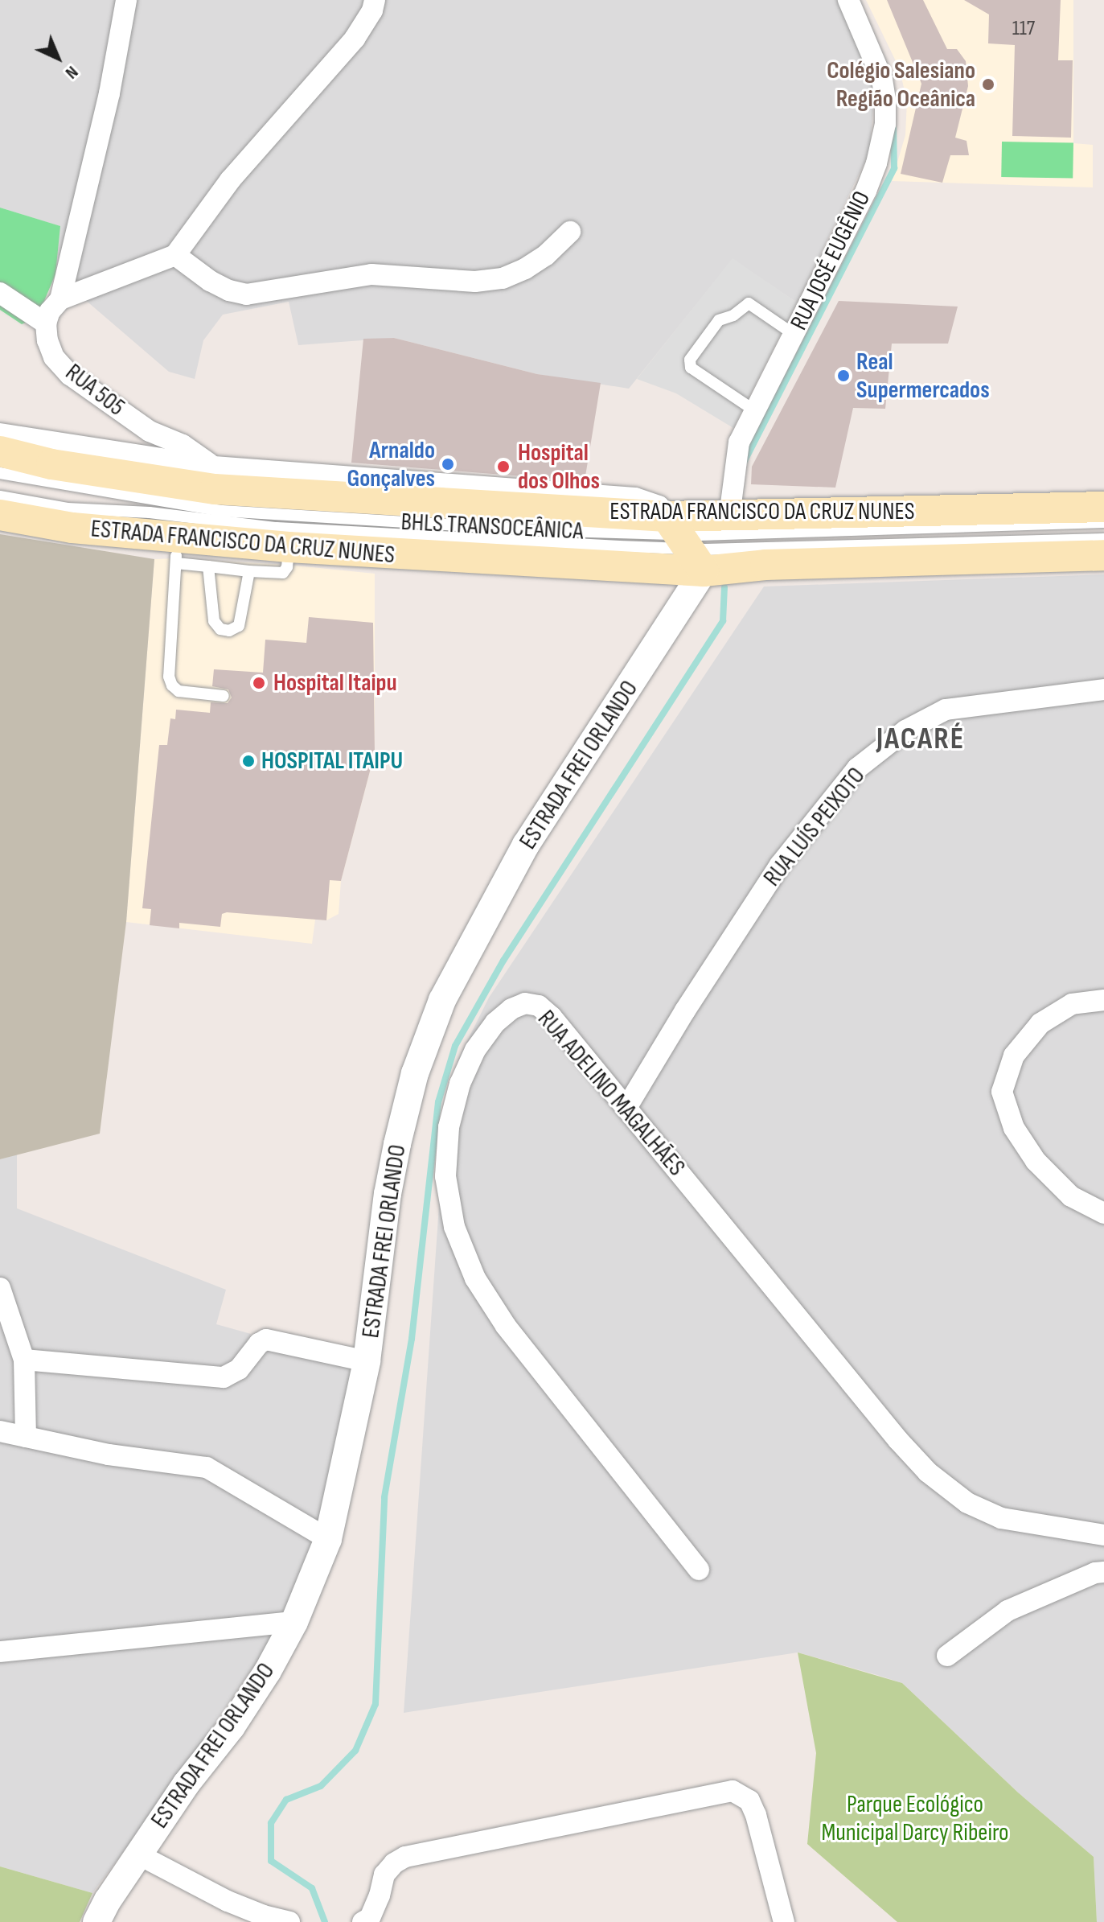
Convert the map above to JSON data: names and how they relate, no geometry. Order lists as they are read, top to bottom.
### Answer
{
  "streets": {
    "main road": ["ESTRADA FRANCISCO DA CRUZ NUNES"],
    "street": [
      "RUA JOSÉ EUGÊNIO",
      "RUA 505",
      "ESTRADA FREI ORLANDO",
      "RUA LUÍS PEIXOTO",
      "RUA ADELINO MAGALHÃES"
    ],
    "lane": ["BHLS TRANSOCEÂNICA"]
  },
  "crossings": [
    ["RUA JOSÉ EUGÊNIO", "ESTRADA FRANCISCO DA CRUZ NUNES"],
    ["ESTRADA FRANCISCO DA CRUZ NUNES", "BHLS TRANSOCEÂNICA"],
    ["ESTRADA FRANCISCO DA CRUZ NUNES", "ESTRADA FREI ORLANDO"],
    ["BHLS TRANSOCEÂNICA", "ESTRADA FREI ORLANDO"],
    ["RUA LUÍS PEIXOTO", "RUA ADELINO MAGALHÃES"]
  ],
  "districts": ["JACARÉ"],
  "parks": ["Parque Ecológico Municipal Darcy Ribeiro"],
  "places": [
    "Colégio Salesiano Região Oceânica",
    "Real Supermercados",
    "Arnaldo Gonçalves",
    "Hospital dos Olhos",
    "Hospital Itaipu",
    "HOSPITAL ITAIPU"
  ],
  "house_numbers": ["117"],
  "north": "bottom right"
}
